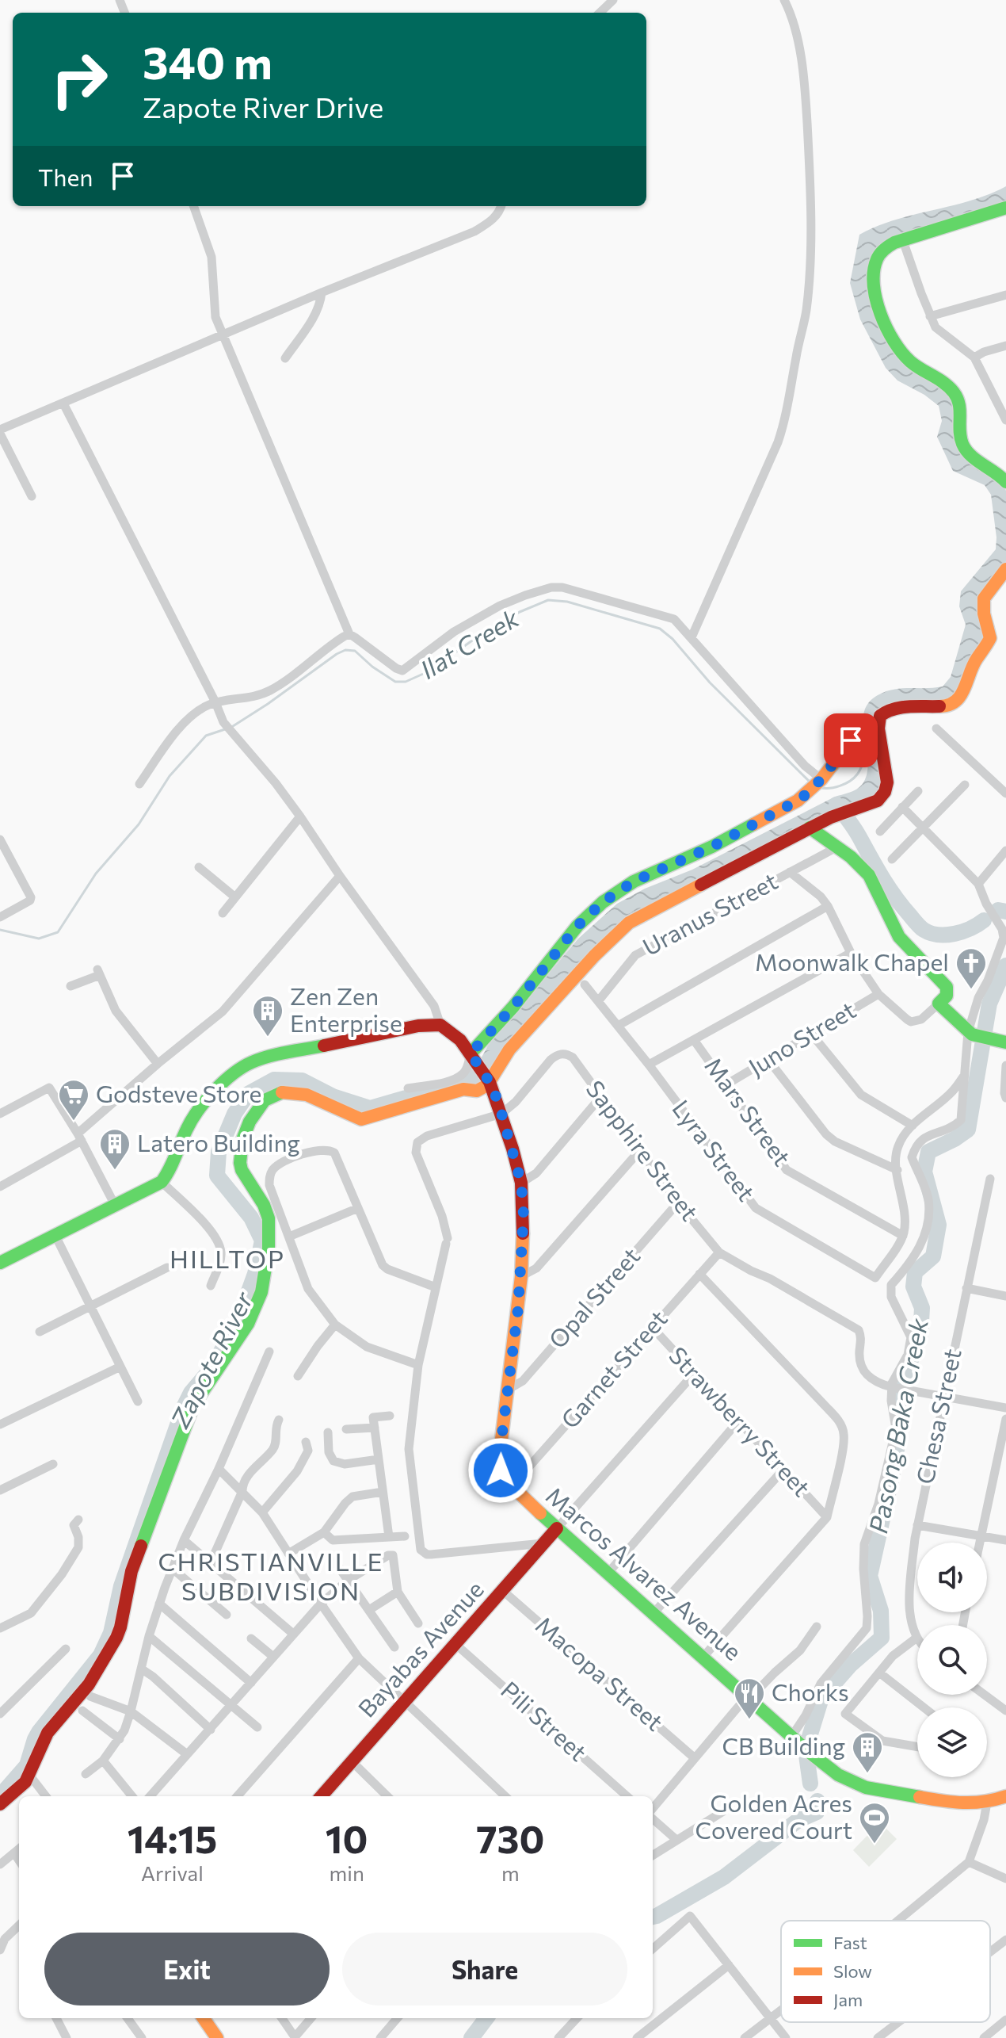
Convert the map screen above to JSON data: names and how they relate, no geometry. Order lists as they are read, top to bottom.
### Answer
{
  "streets": {
    "main road": ["Marcos Alvarez Avenue", "Bayabas Avenue"],
    "street": [
      "Uranus Street",
      "Juno Street",
      "Mars Street",
      "Sapphire Street",
      "Lyra Street",
      "Opal Street",
      "Garnet Street",
      "Chesa Street",
      "Strawberry Street",
      "Macopa Street",
      "Pili Street"
    ]
  },
  "crossings": [
    ["Uranus Street", "Lyra Street"],
    ["Juno Street", "Mars Street"],
    ["Mars Street", "Lyra Street"],
    ["Sapphire Street", "Opal Street"],
    ["Sapphire Street", "Garnet Street"],
    ["Sapphire Street", "Marcos Alvarez Avenue"],
    ["Opal Street", "Marcos Alvarez Avenue"],
    ["Garnet Street", "Strawberry Street"],
    ["Garnet Street", "Marcos Alvarez Avenue"],
    ["Marcos Alvarez Avenue", "Bayabas Avenue"],
    ["Bayabas Avenue", "Macopa Street"],
    ["Bayabas Avenue", "Pili Street"]
  ],
  "districts": ["HILLTOP", "CHRISTIANVILLE SUBDIVISION"],
  "water": ["Ilat Creek", "Zapote River", "Pasong Baka Creek"],
  "places": {
    "church": ["Moonwalk Chapel"],
    "building": ["Zen Zen Enterprise", "Latero Building", "CB Building"],
    "supermarket": ["Godsteve Store"],
    "restaurant": ["Chorks"],
    "sports": ["Golden Acres Covered Court"]
  },
  "legend": ["Fast", "Slow", "Jam"],
  "page": {
    "turn": ["340 m", "Zapote River Drive"],
    "then": "Then",
    "eta": [
      "14:15",
      "Arrival",
      "10",
      "min",
      "730",
      "m"
    ],
    "buttons": ["Exit", "Share"]
  }
}
